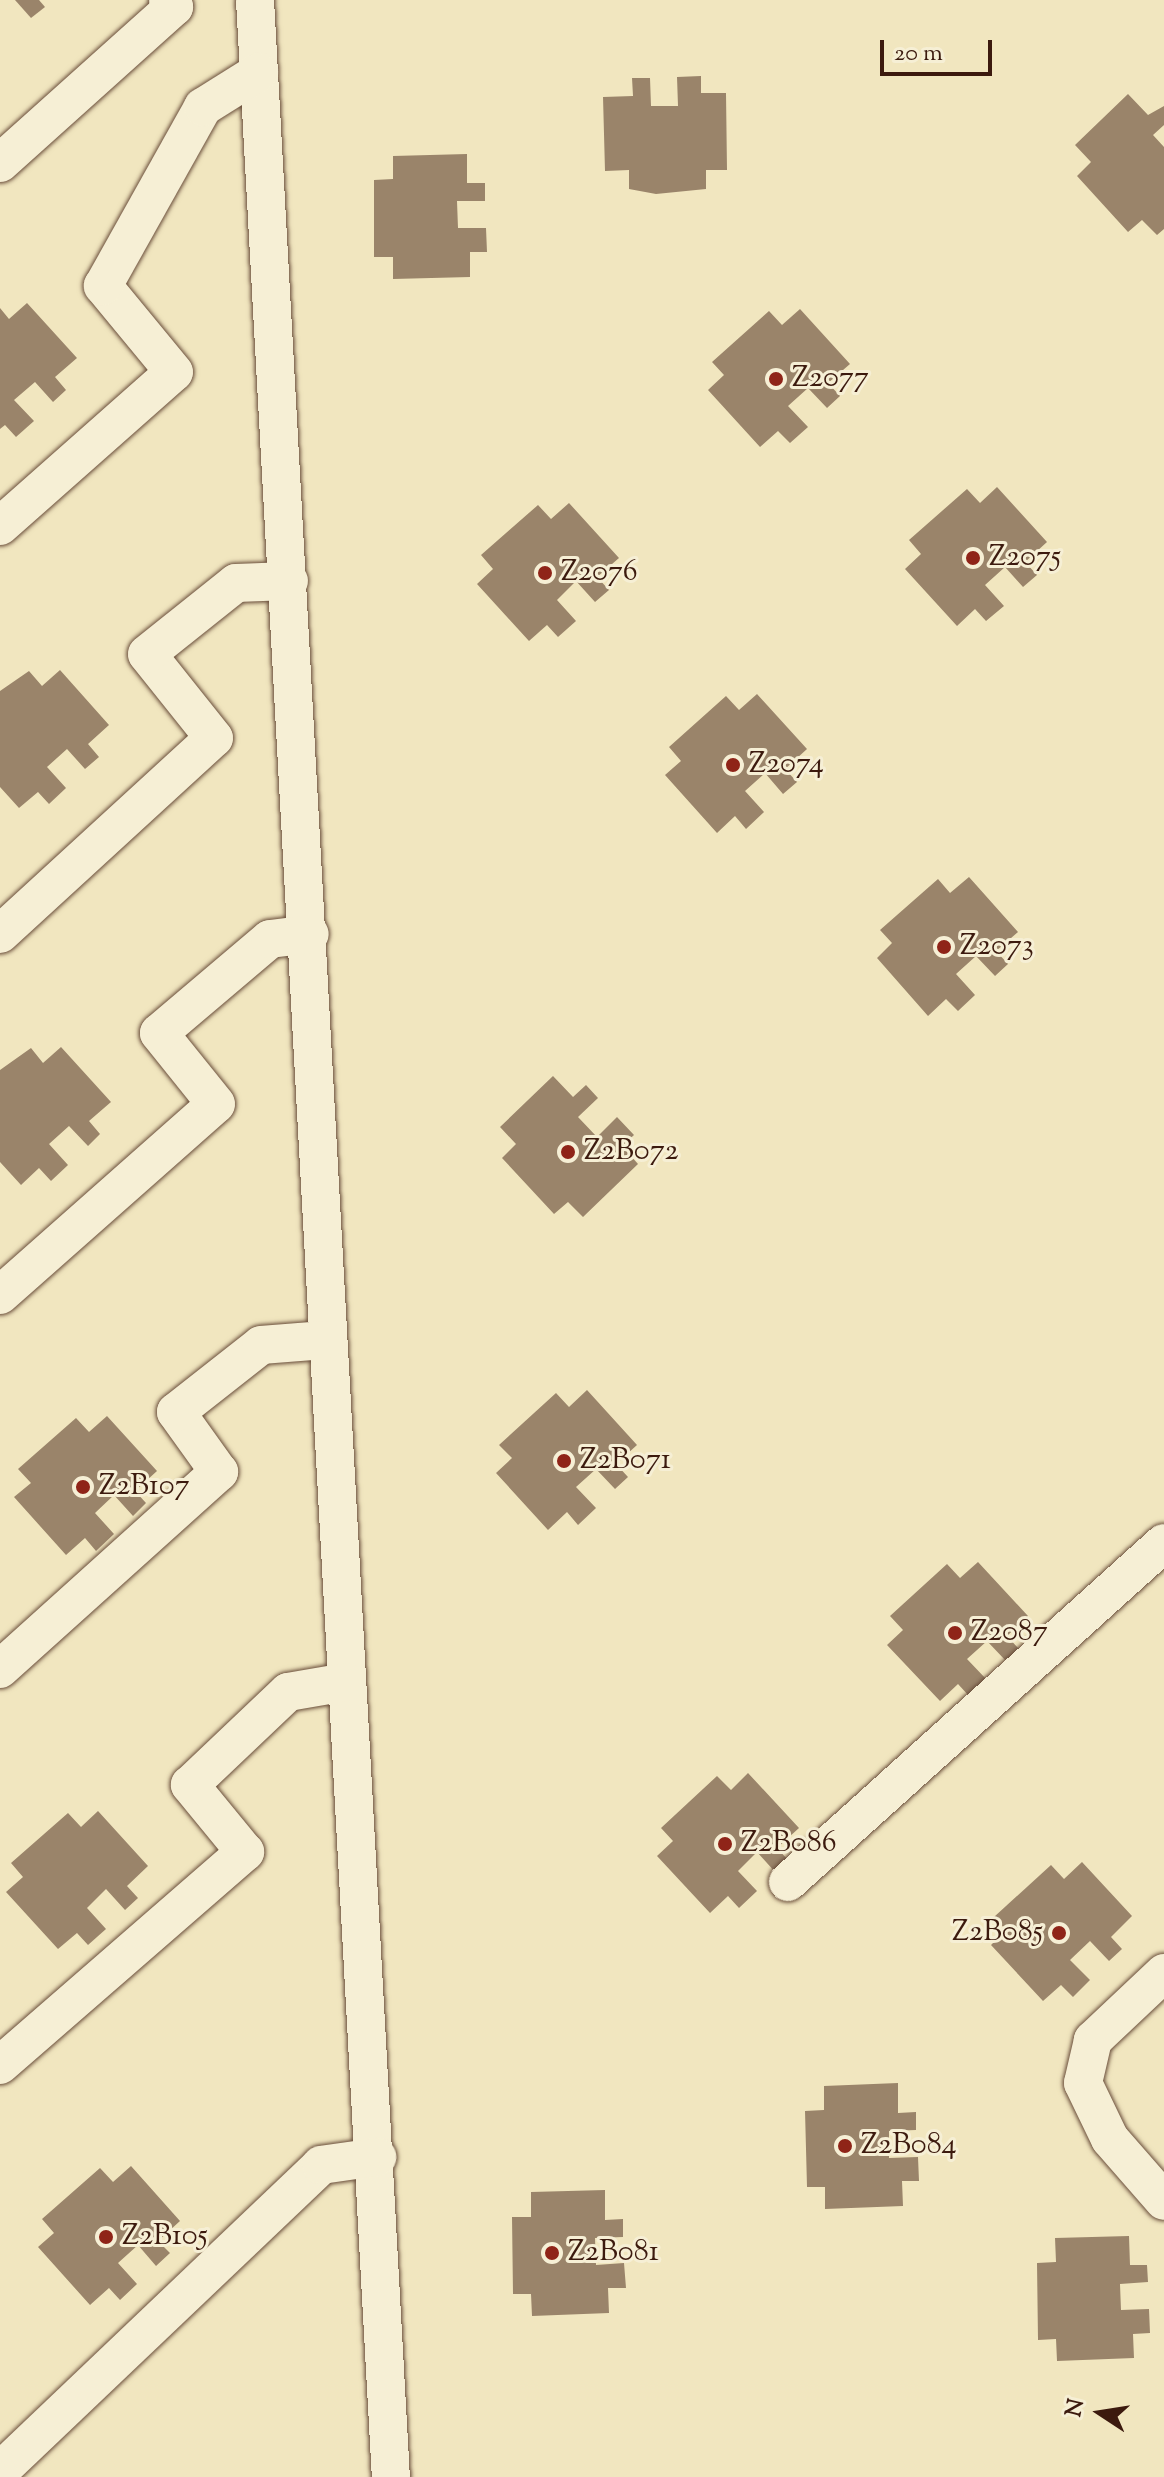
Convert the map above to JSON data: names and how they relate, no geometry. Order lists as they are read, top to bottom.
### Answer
{
  "places": [
    "Z2077",
    "Z2075",
    "Z2076",
    "Z2074",
    "Z2073",
    "Z2B072",
    "Z2B071",
    "Z2B107",
    "Z2087",
    "Z2B086",
    "Z2B085",
    "Z2B084",
    "Z2B105",
    "Z2B081"
  ],
  "scale_bar": "20 m",
  "north": "left"
}
